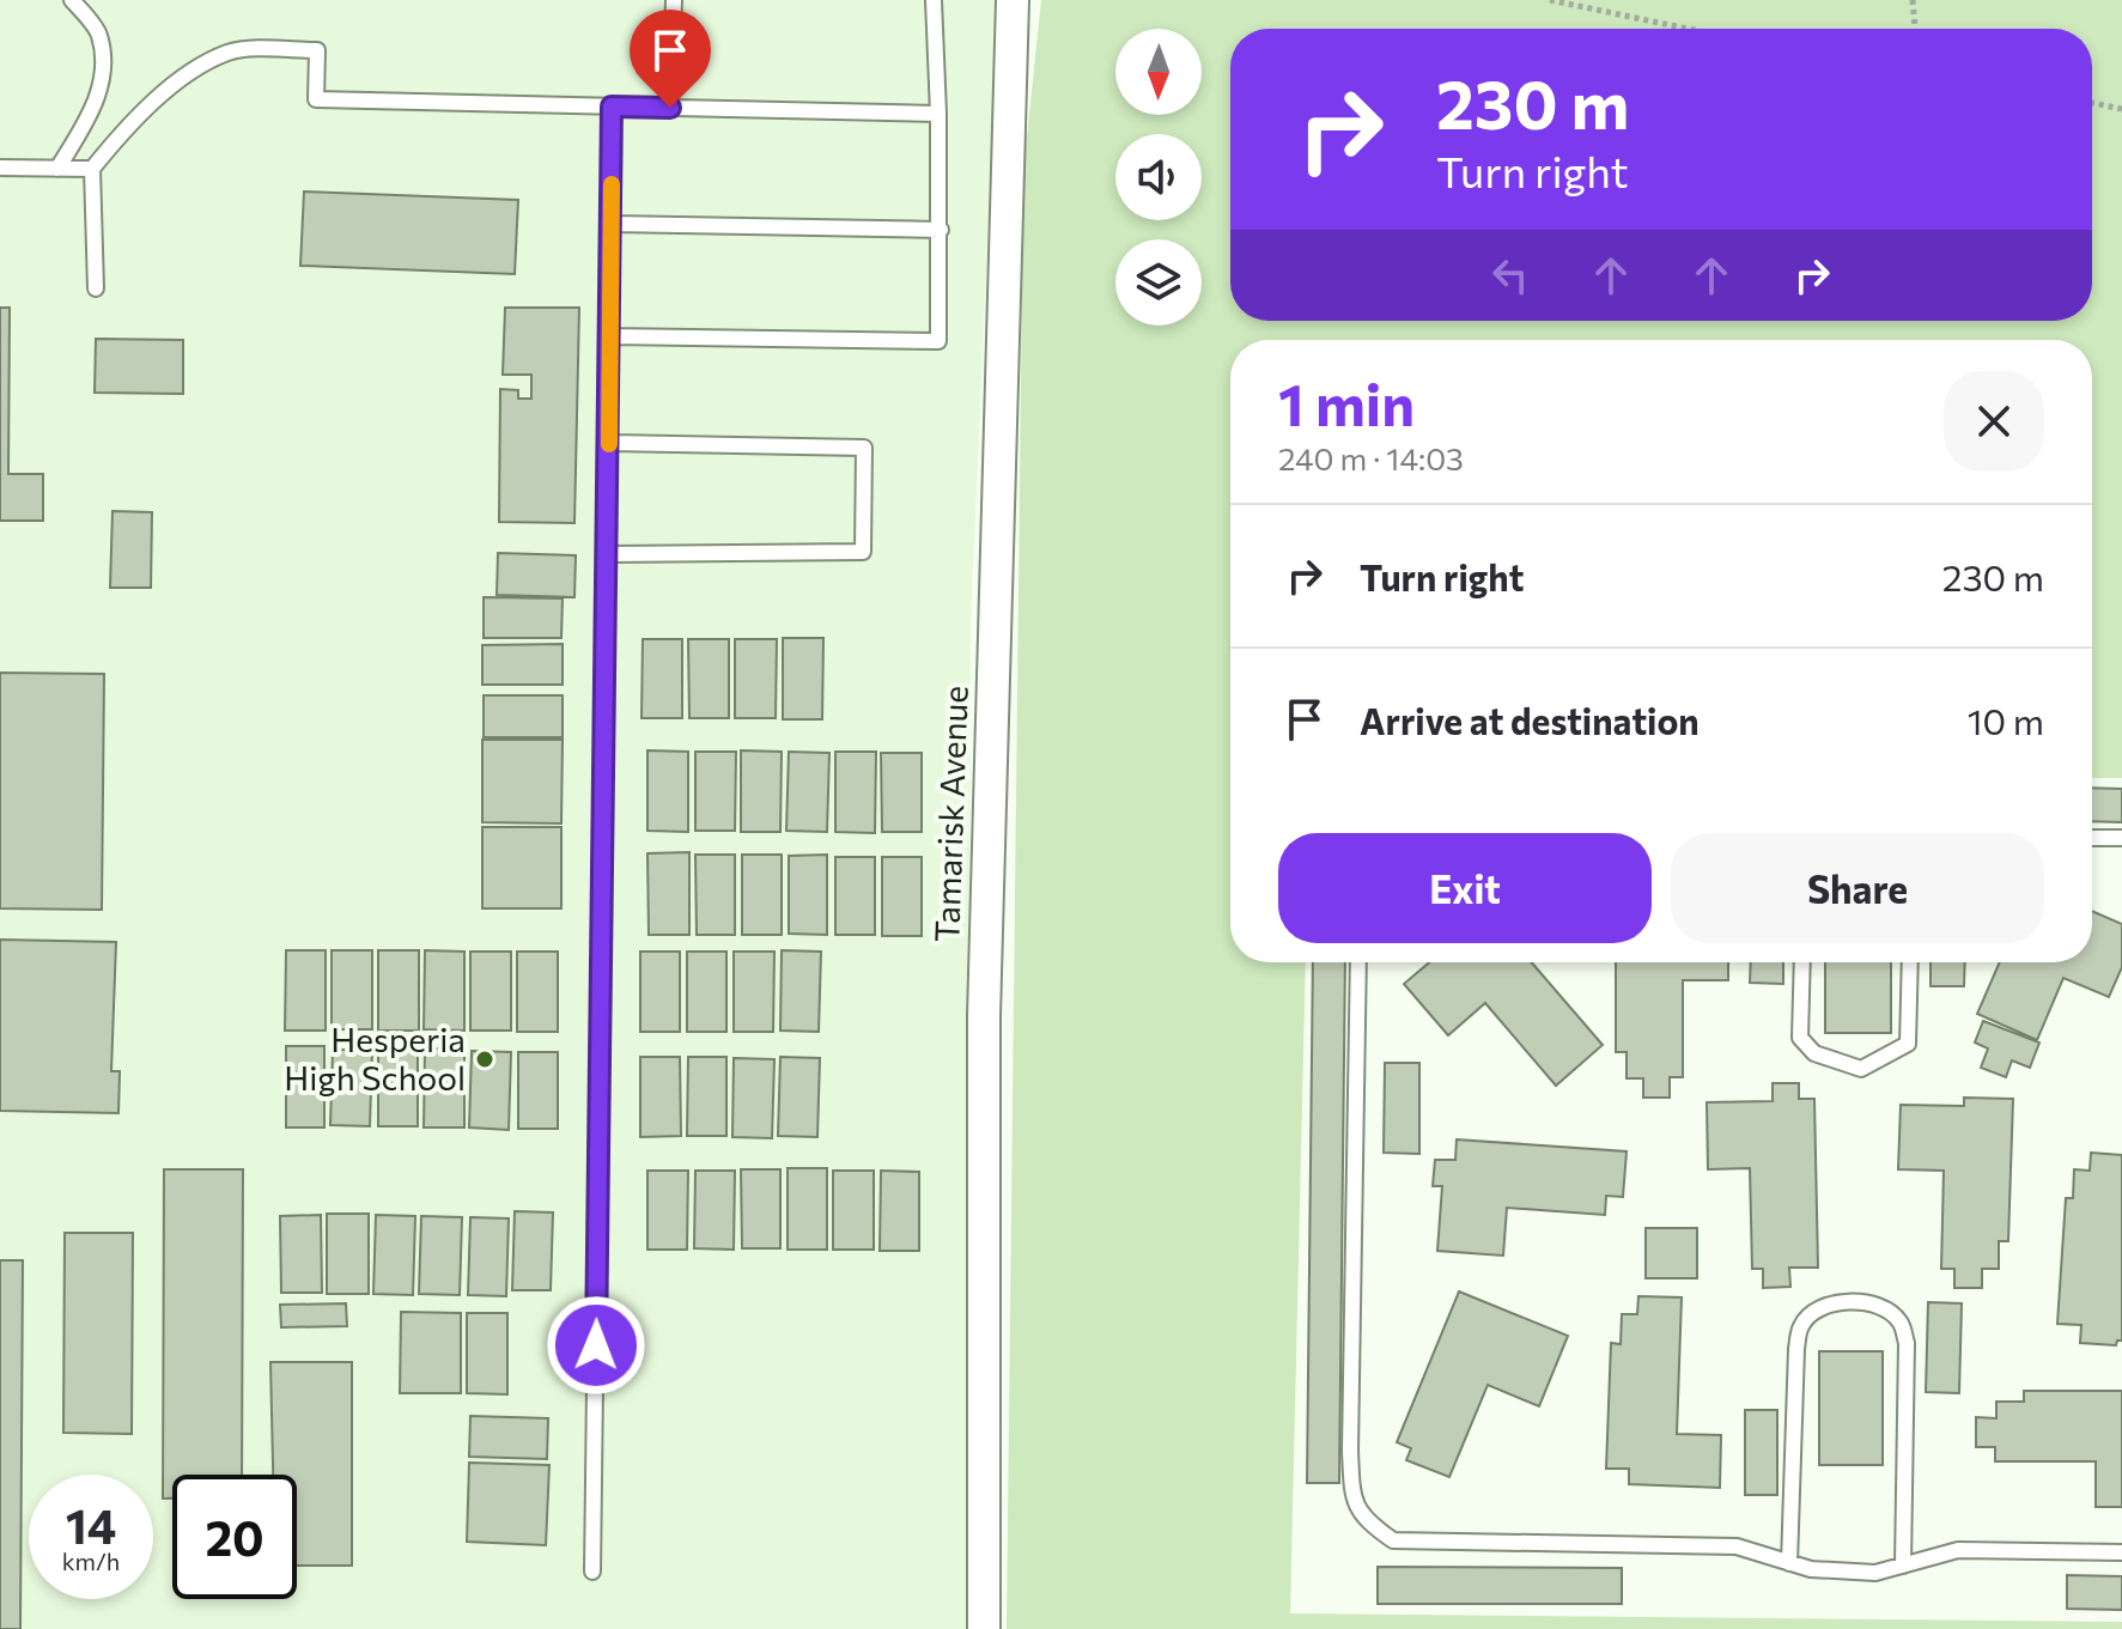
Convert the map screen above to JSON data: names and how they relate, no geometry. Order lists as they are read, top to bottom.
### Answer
{
  "streets": {
    "street": ["Tamarisk Avenue"]
  },
  "places": ["Hesperia High School"],
  "north": "bottom",
  "page": {
    "turn": ["230 m", "Turn right"],
    "heading": ["1 min", "240 m · 14:03"],
    "list": [
      {
        "name": "Turn right",
        "value": "230 m"
      },
      {
        "name": "Arrive at destination",
        "value": "10 m"
      }
    ],
    "buttons": ["Exit", "Share"],
    "speed": "14 km/h",
    "limit": "20"
  }
}
